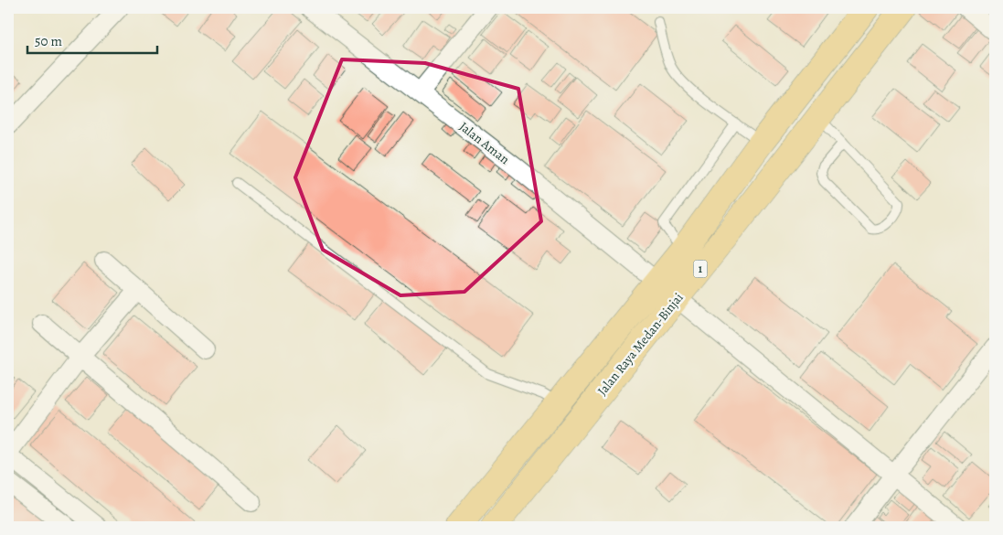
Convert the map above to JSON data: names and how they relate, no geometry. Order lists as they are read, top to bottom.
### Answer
{
  "streets": {
    "highway": ["1", "Jalan Raya Medan-Binjai"],
    "street": ["Jalan Aman"]
  },
  "crossings": [
    ["Jalan Aman", "Jalan Raya Medan-Binjai"]
  ],
  "scale_bar": "50 m"
}
